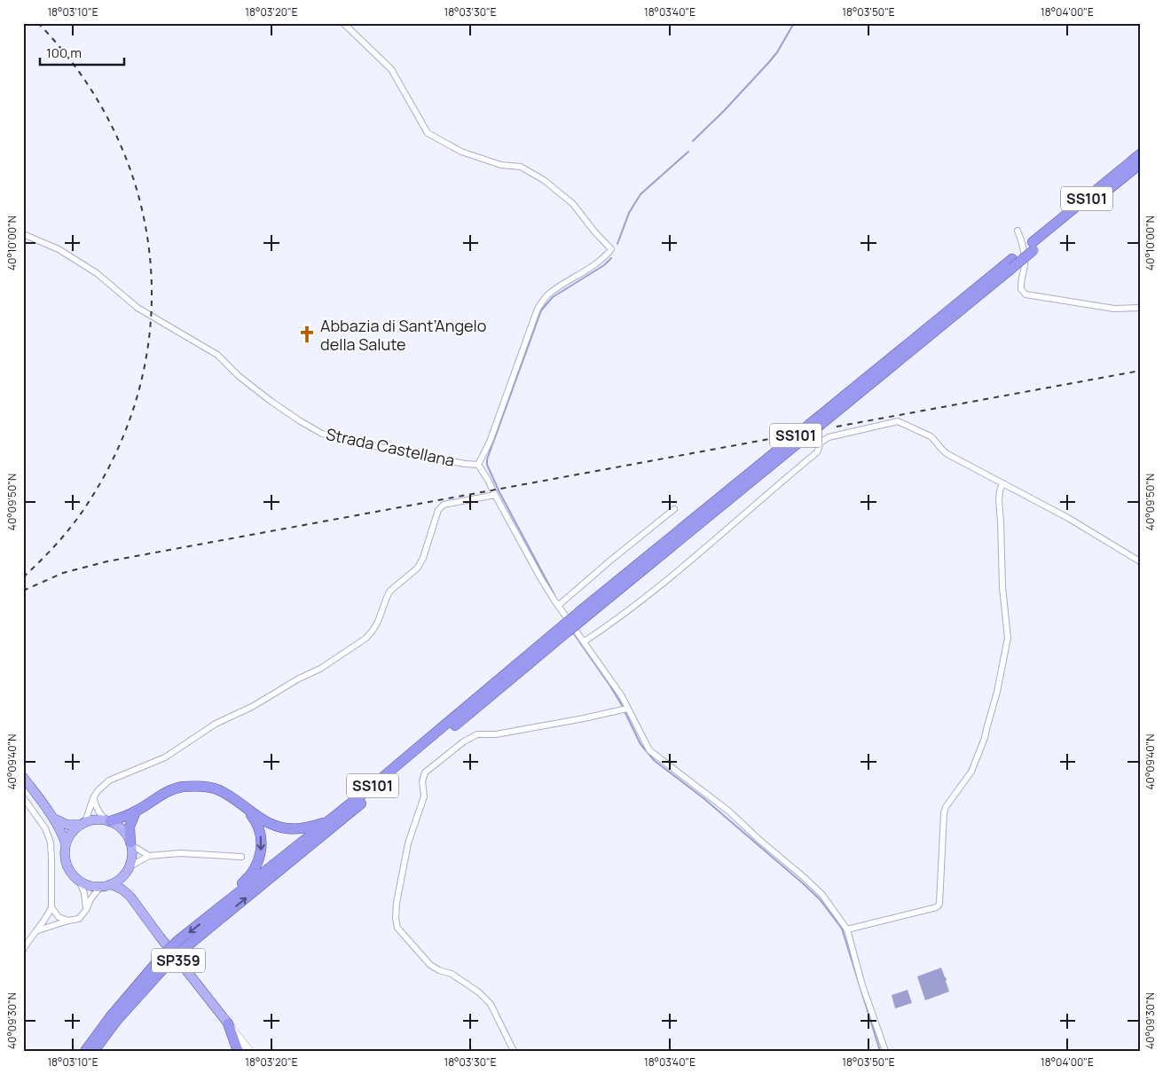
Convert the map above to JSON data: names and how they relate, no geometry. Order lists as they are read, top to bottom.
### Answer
{
  "streets": {
    "highway": ["SS101"],
    "main road": ["SP359"],
    "street": ["Strada Castellana"]
  },
  "places": {
    "church": ["Abbazia di Sant’Angelo della Salute"]
  },
  "scale_bar": "100 m",
  "coordinates": [
    "18°03'10\"E",
    "18°03'20\"E",
    "18°03'30\"E",
    "18°03'40\"E",
    "18°03'50\"E",
    "18°04'00\"E",
    "40°10'00\"N",
    "40°09'50\"N",
    "40°09'40\"N",
    "40°09'30\"N"
  ]
}
